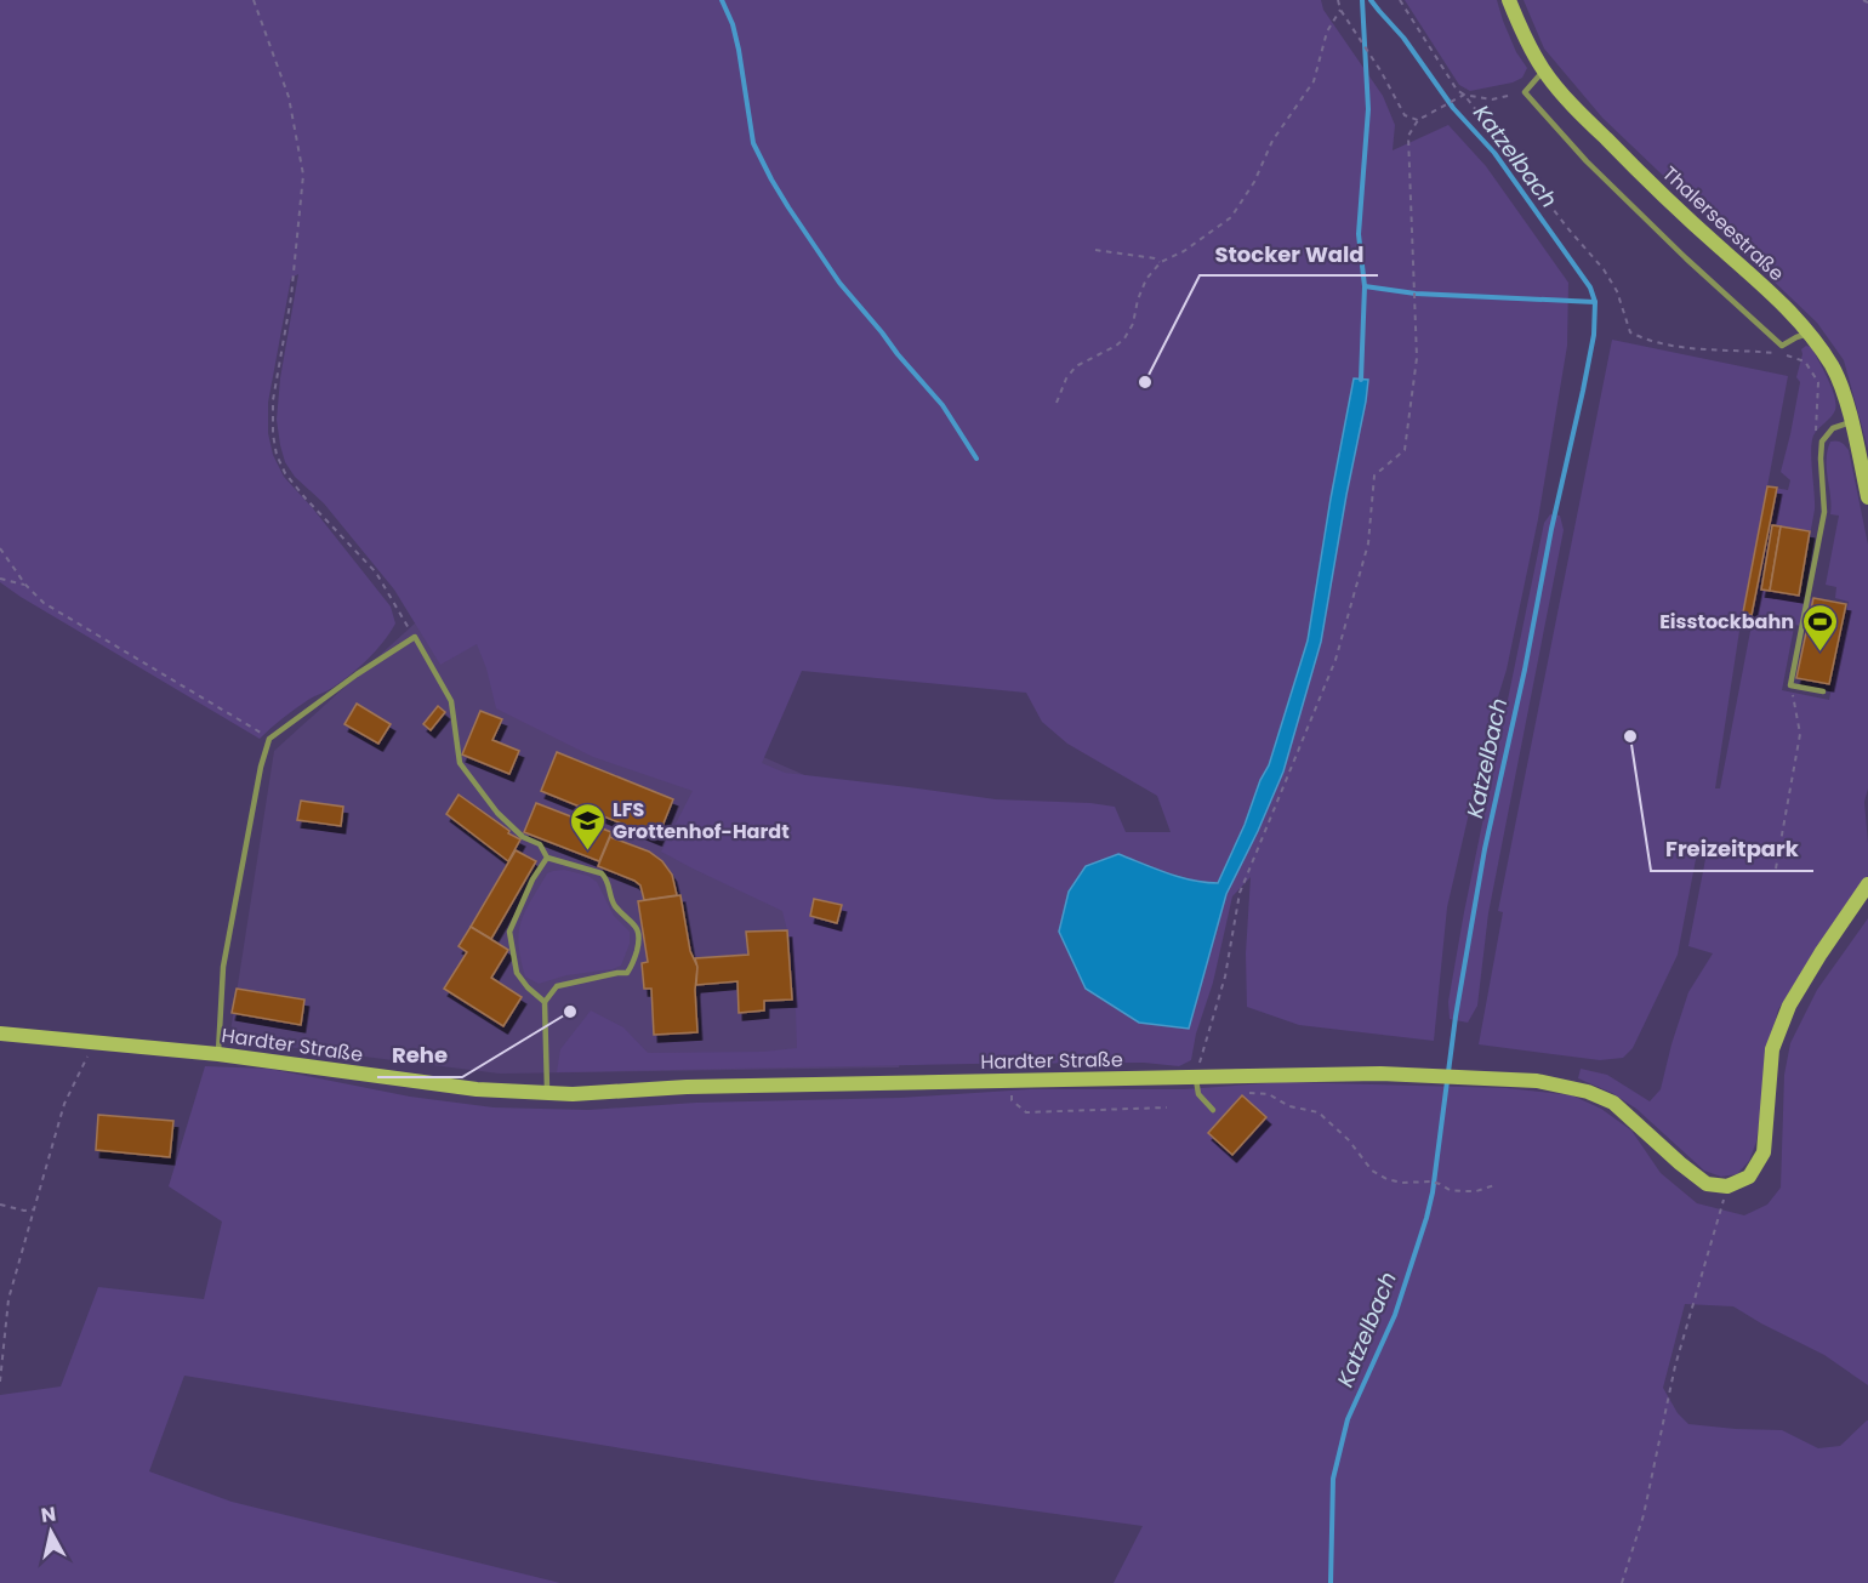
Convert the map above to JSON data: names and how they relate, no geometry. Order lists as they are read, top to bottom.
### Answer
{
  "streets": {
    "street": ["Thalerseestraße", "Hardter Straße"]
  },
  "water": ["Katzelbach"],
  "places": {
    "other": ["Stocker Wald", "Freizeitpark", "Rehe"],
    "sports": ["Eisstockbahn"],
    "school or university": ["LFS Grottenhof-Hardt"]
  },
  "north": "top"
}
